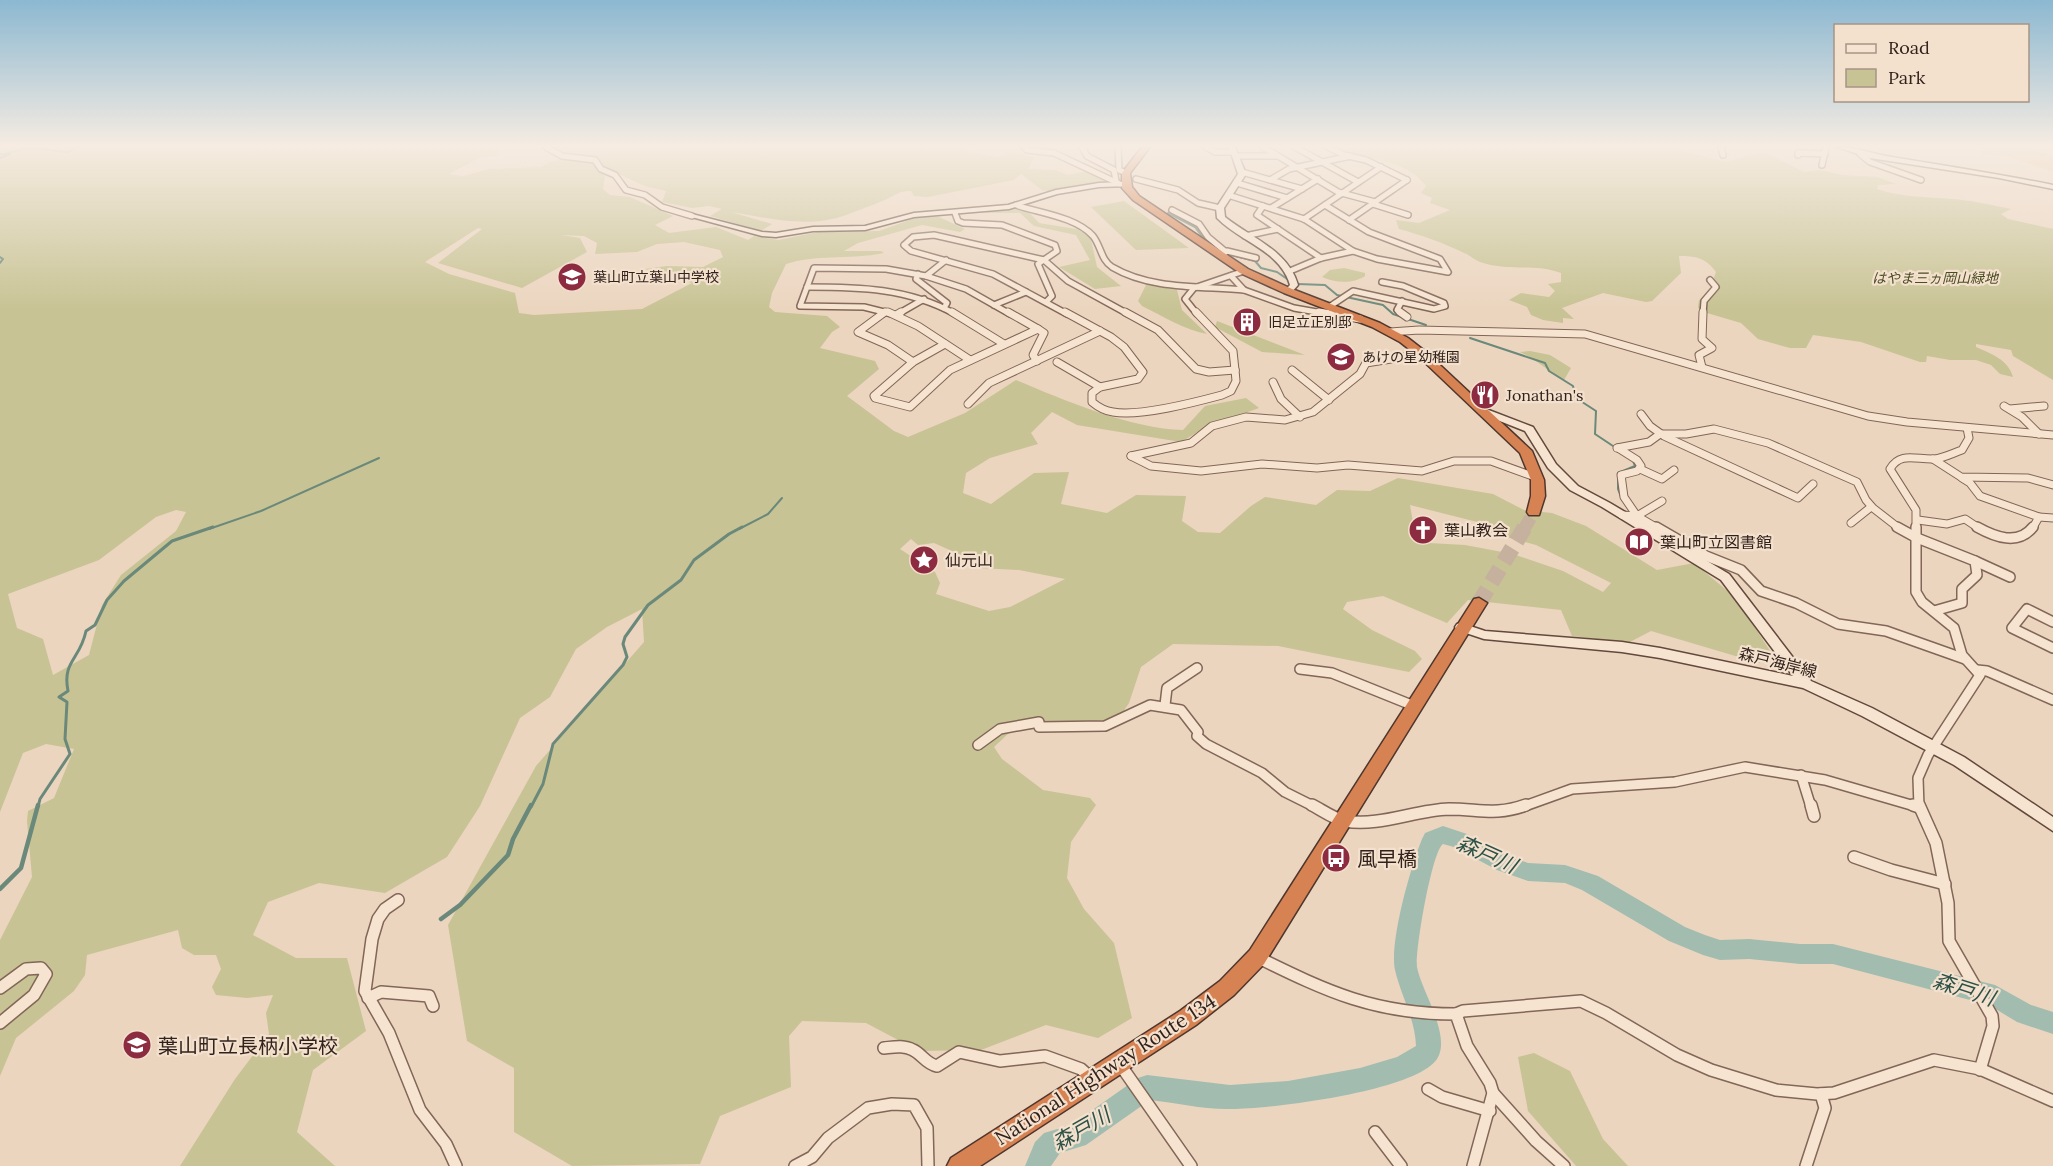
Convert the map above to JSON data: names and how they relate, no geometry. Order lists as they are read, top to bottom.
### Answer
{
  "streets": {
    "highway": ["National Highway Route 134"],
    "street": ["森戸海岸線"]
  },
  "crossings": [
    ["森戸海岸線", "National Highway Route 134"]
  ],
  "water": ["森戸川"],
  "parks": ["はやま三ヵ岡山緑地"],
  "places": {
    "school or university": ["葉山町立葉山中学校", "あけの星幼稚園", "葉山町立長柄小学校"],
    "building": ["旧足立正別邸"],
    "restaurant": ["Jonathan's"],
    "church": ["葉山教会"],
    "library": ["葉山町立図書館"],
    "place": ["仙元山"],
    "bus stop": ["風早橋"]
  },
  "legend": ["Road", "Park"]
}
